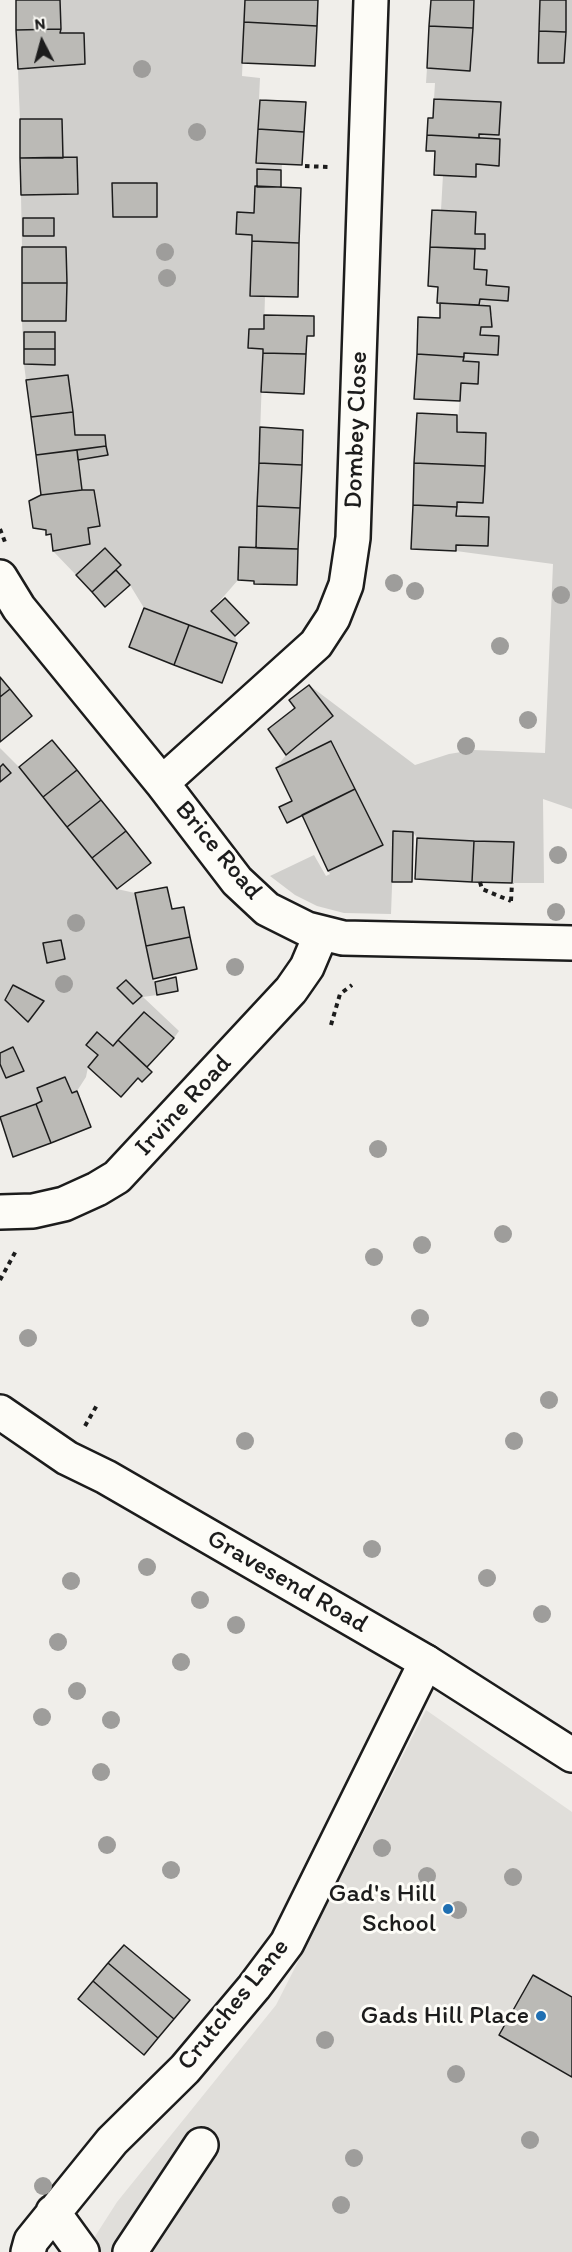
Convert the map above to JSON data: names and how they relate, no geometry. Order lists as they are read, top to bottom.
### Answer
{
  "streets": {
    "street": [
      "Dombey Close",
      "Brice Road",
      "Irvine Road",
      "Gravesend Road",
      "Crutches Lane"
    ]
  },
  "crossings": [
    ["Dombey Close", "Brice Road"],
    ["Brice Road", "Irvine Road"],
    ["Gravesend Road", "Crutches Lane"]
  ],
  "places": ["Gad's Hill School", "Gads Hill Place"],
  "north": "top"
}
